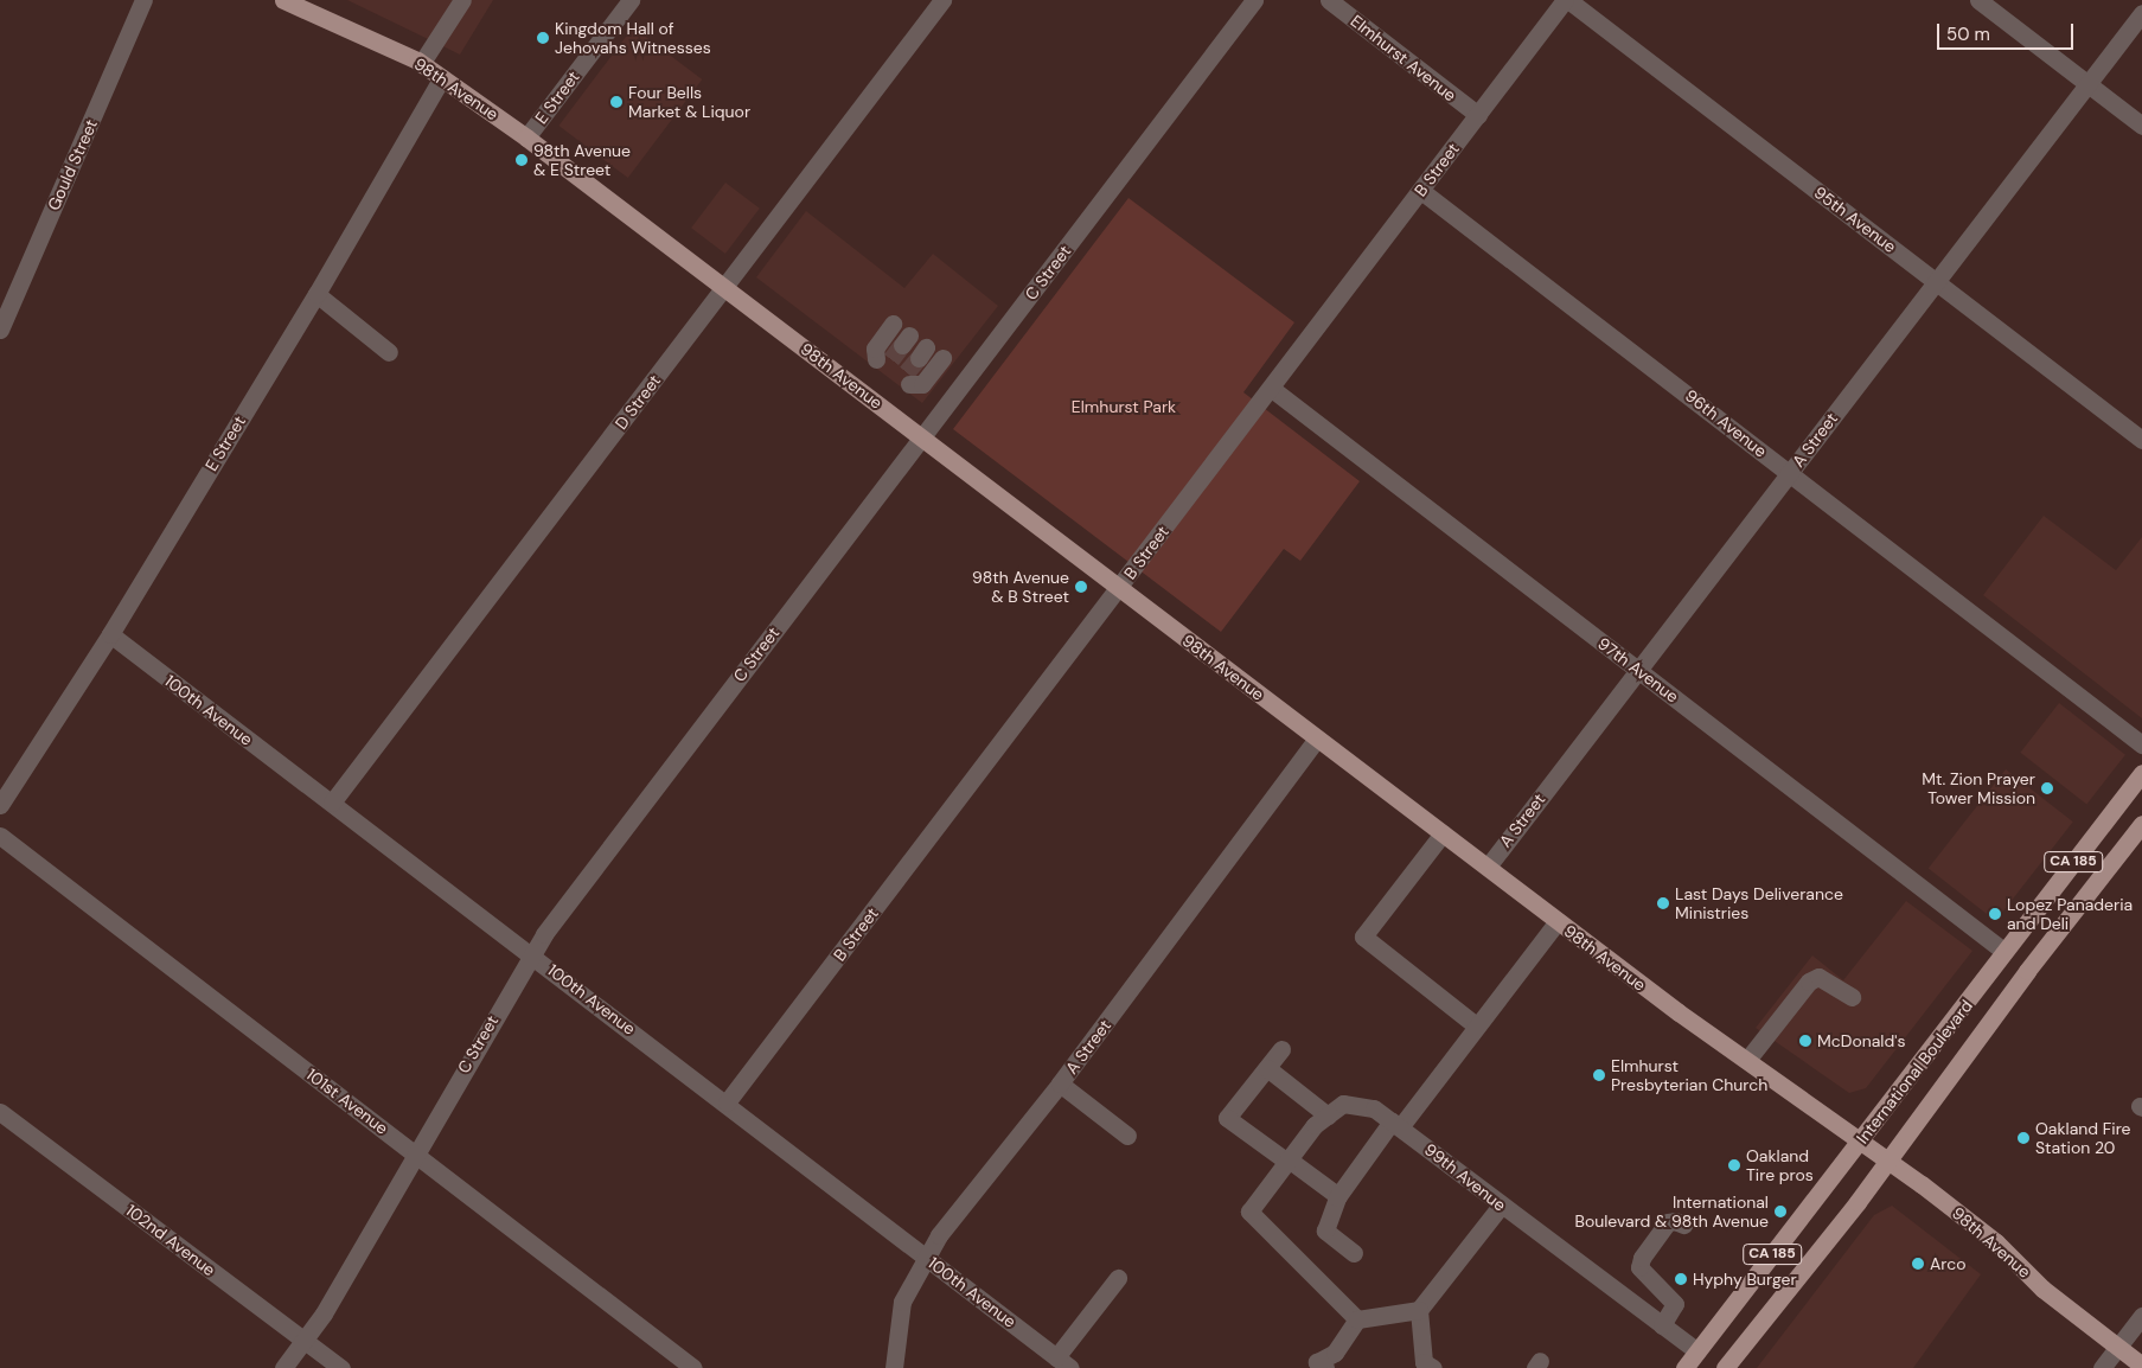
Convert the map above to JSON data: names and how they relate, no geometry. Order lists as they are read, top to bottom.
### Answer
{
  "streets": {
    "main road": ["98th Avenue", "CA 185", "International Boulevard"],
    "street": [
      "Elmhurst Avenue",
      "E Street",
      "Gould Street",
      "B Street",
      "95th Avenue",
      "C Street",
      "D Street",
      "96th Avenue",
      "A Street",
      "97th Avenue",
      "100th Avenue",
      "101st Avenue",
      "99th Avenue",
      "102nd Avenue"
    ]
  },
  "crossings": [
    ["Elmhurst Avenue", "B Street"],
    ["98th Avenue", "E Street"],
    ["98th Avenue", "B Street"],
    ["98th Avenue", "C Street"],
    ["98th Avenue", "D Street"],
    ["98th Avenue", "A Street"],
    ["98th Avenue", "International Boulevard"],
    ["E Street", "100th Avenue"],
    ["B Street", "95th Avenue"],
    ["B Street", "96th Avenue"],
    ["B Street", "97th Avenue"],
    ["B Street", "100th Avenue"],
    ["95th Avenue", "A Street"],
    ["C Street", "100th Avenue"],
    ["C Street", "101st Avenue"],
    ["C Street", "102nd Avenue"],
    ["D Street", "100th Avenue"],
    ["96th Avenue", "A Street"],
    ["A Street", "97th Avenue"],
    ["A Street", "100th Avenue"],
    ["97th Avenue", "International Boulevard"],
    ["International Boulevard", "99th Avenue"]
  ],
  "parks": ["Elmhurst Park"],
  "places": [
    "Kingdom Hall of Jehovahs Witnesses",
    "Four Bells Market & Liquor",
    "98th Avenue & E Street",
    "98th Avenue & B Street",
    "Mt. Zion Prayer Tower Mission",
    "Last Days Deliverance Ministries",
    "Lopez Panaderia and Deli",
    "McDonald's",
    "Elmhurst Presbyterian Church",
    "Oakland Fire Station 20",
    "Oakland Tire pros",
    "International Boulevard & 98th Avenue",
    "Arco",
    "Hyphy Burger"
  ],
  "scale_bar": "50 m"
}
